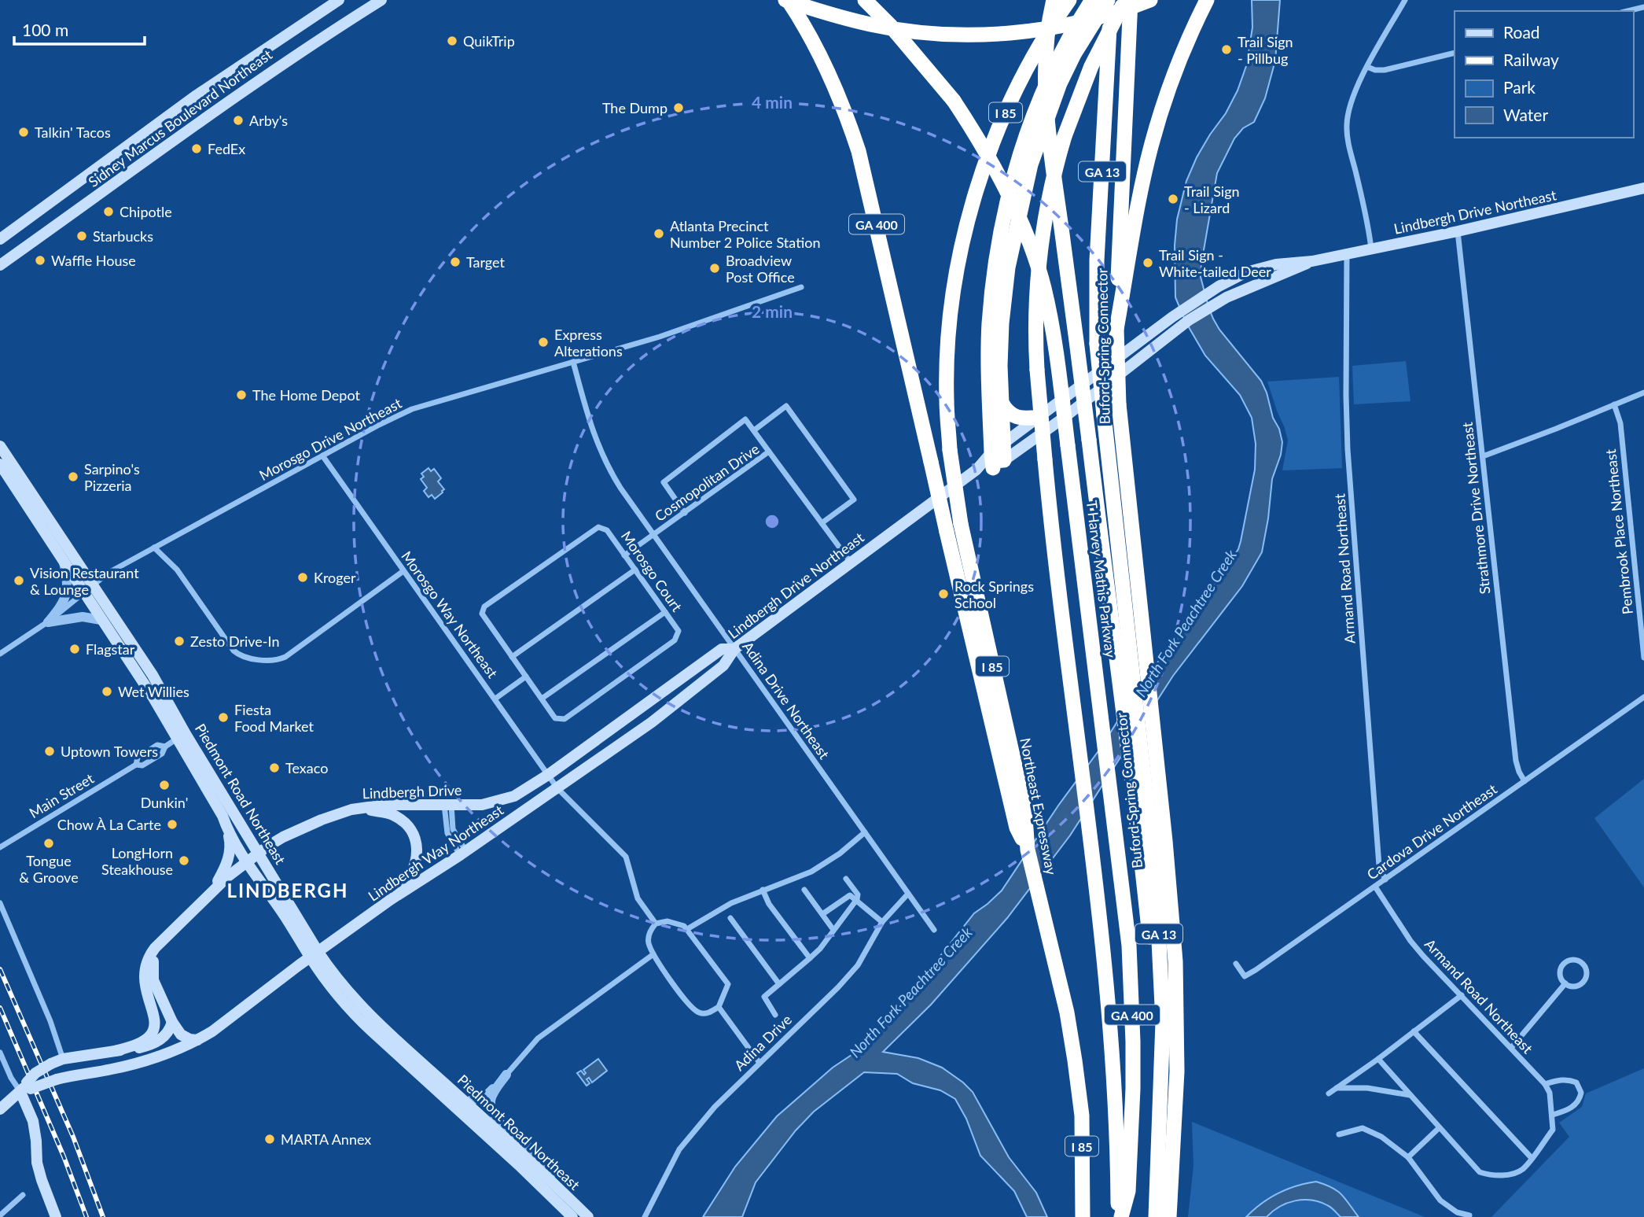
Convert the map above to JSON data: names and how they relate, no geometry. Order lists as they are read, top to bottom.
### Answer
{
  "streets": {
    "highway": [
      "I 85",
      "GA 13",
      "GA 400",
      "Buford-Spring Connector",
      "T Harvey Mathis Parkway",
      "Northeast Expressway"
    ],
    "main road": [
      "Sidney Marcus Boulevard Northeast",
      "Lindbergh Drive Northeast",
      "Lindbergh Drive",
      "Piedmont Road Northeast",
      "Lindbergh Way Northeast"
    ],
    "street": [
      "Morosgo Drive Northeast",
      "Cosmopolitan Drive",
      "Strathmore Drive Northeast",
      "Pembrook Place Northeast",
      "Armand Road Northeast",
      "Morosgo Court",
      "Morosgo Way Northeast",
      "Adina Drive Northeast",
      "Main Street",
      "Cardova Drive Northeast",
      "Adina Drive"
    ]
  },
  "crossings": [
    ["I 85", "T Harvey Mathis Parkway"],
    ["Lindbergh Drive Northeast", "Cosmopolitan Drive"],
    ["Lindbergh Drive Northeast", "Strathmore Drive Northeast"],
    ["Lindbergh Drive Northeast", "Armand Road Northeast"],
    ["Lindbergh Drive Northeast", "Morosgo Way Northeast"],
    ["Lindbergh Drive Northeast", "Adina Drive Northeast"],
    ["Lindbergh Drive Northeast", "Lindbergh Drive"],
    ["Lindbergh Drive Northeast", "Lindbergh Way Northeast"],
    ["GA 400", "Northeast Expressway"],
    ["Morosgo Drive Northeast", "Morosgo Way Northeast"],
    ["Morosgo Drive Northeast", "Adina Drive Northeast"],
    ["Morosgo Drive Northeast", "Piedmont Road Northeast"],
    ["Cosmopolitan Drive", "Morosgo Court"],
    ["Cosmopolitan Drive", "Adina Drive Northeast"],
    ["Strathmore Drive Northeast", "Cardova Drive Northeast"],
    ["Armand Road Northeast", "Cardova Drive Northeast"],
    ["Morosgo Way Northeast", "Lindbergh Drive"],
    ["Morosgo Way Northeast", "Lindbergh Way Northeast"],
    ["Adina Drive Northeast", "Lindbergh Drive"],
    ["Adina Drive Northeast", "Adina Drive"],
    ["Lindbergh Drive", "Piedmont Road Northeast"],
    ["Lindbergh Drive", "Lindbergh Way Northeast"],
    ["Piedmont Road Northeast", "Main Street"],
    ["Piedmont Road Northeast", "Lindbergh Way Northeast"]
  ],
  "districts": ["LINDBERGH"],
  "water": ["North Fork Peachtree Creek"],
  "places": [
    "QuikTrip",
    "Trail Sign - Pillbug",
    "The Dump",
    "Arby's",
    "Talkin' Tacos",
    "FedEx",
    "Trail Sign - Lizard",
    "Chipotle",
    "Atlanta Precinct Number 2 Police Station",
    "Starbucks",
    "Waffle House",
    "Target",
    "Trail Sign - White-tailed Deer",
    "Broadview Post Office",
    "Express Alterations",
    "The Home Depot",
    "Sarpino's Pizzeria",
    "Kroger",
    "Vision Restaurant & Lounge",
    "Rock Springs School",
    "Zesto Drive-In",
    "Flagstar",
    "Wet Willies",
    "Fiesta Food Market",
    "Uptown Towers",
    "Texaco",
    "Dunkin'",
    "Chow À La Carte",
    "Tongue & Groove",
    "LongHorn Steakhouse",
    "MARTA Annex"
  ],
  "legend": [
    "Road",
    "Railway",
    "Park",
    "Water"
  ],
  "scale_bar": "100 m",
  "rings": ["4 min", "2 min"]
}
